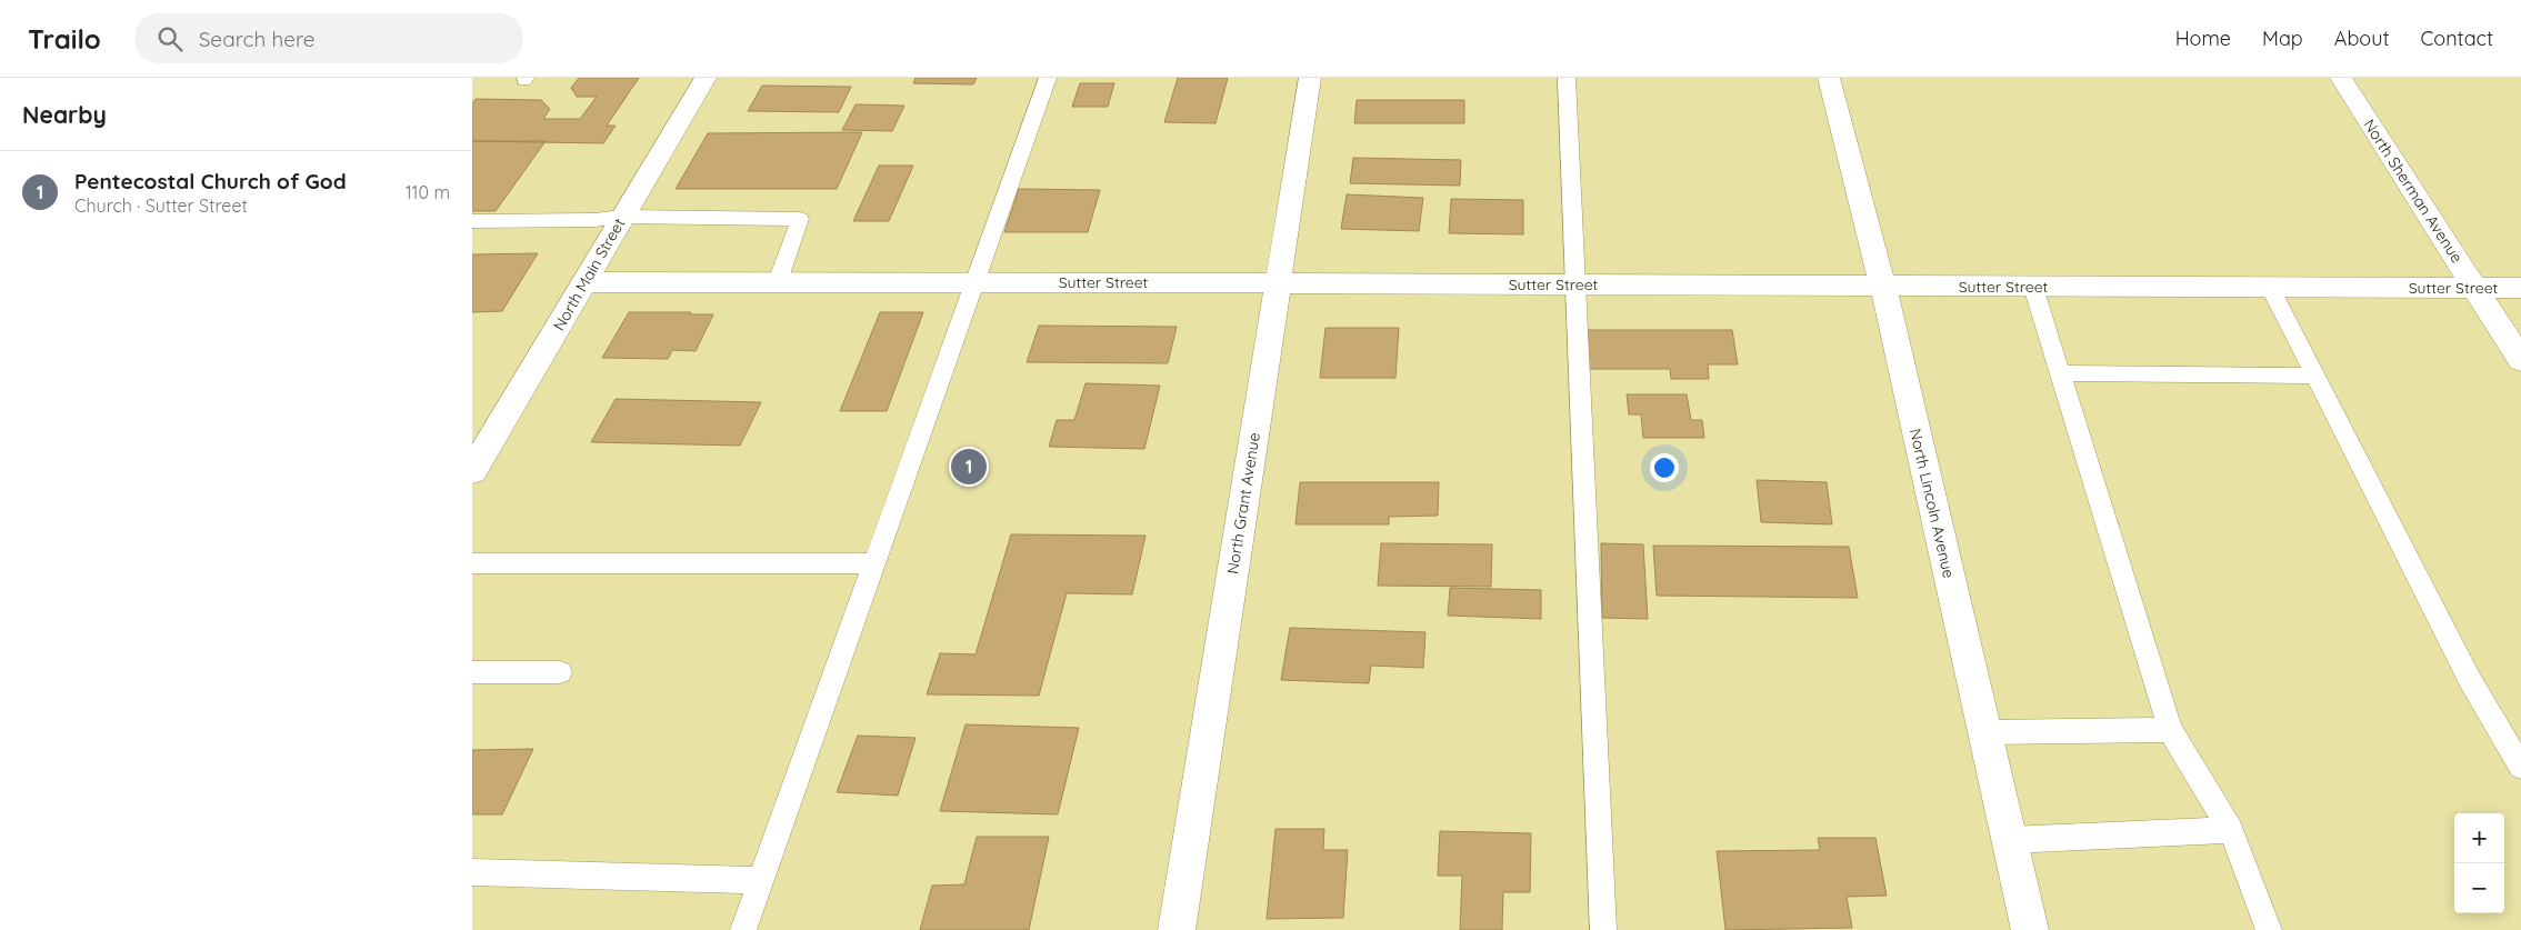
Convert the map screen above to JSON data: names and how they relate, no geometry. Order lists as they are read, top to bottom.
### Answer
{
  "streets": {
    "street": [
      "North Sherman Avenue",
      "North Main Street",
      "Sutter Street",
      "North Grant Avenue",
      "North Lincoln Avenue"
    ]
  },
  "crossings": [
    ["North Sherman Avenue", "Sutter Street"],
    ["North Main Street", "Sutter Street"],
    ["Sutter Street", "North Grant Avenue"],
    ["Sutter Street", "North Lincoln Avenue"]
  ],
  "page": {
    "header": "Trailo",
    "search": "Search here",
    "nav": [
      "Home",
      "Map",
      "About",
      "Contact"
    ],
    "heading": "Nearby",
    "list": [
      {
        "mark": "1",
        "name": "Pentecostal Church of God",
        "note": "Church · Sutter Street",
        "value": "110 m"
      }
    ],
    "pins": "1",
    "map_buttons": ["+", "−"]
  }
}
